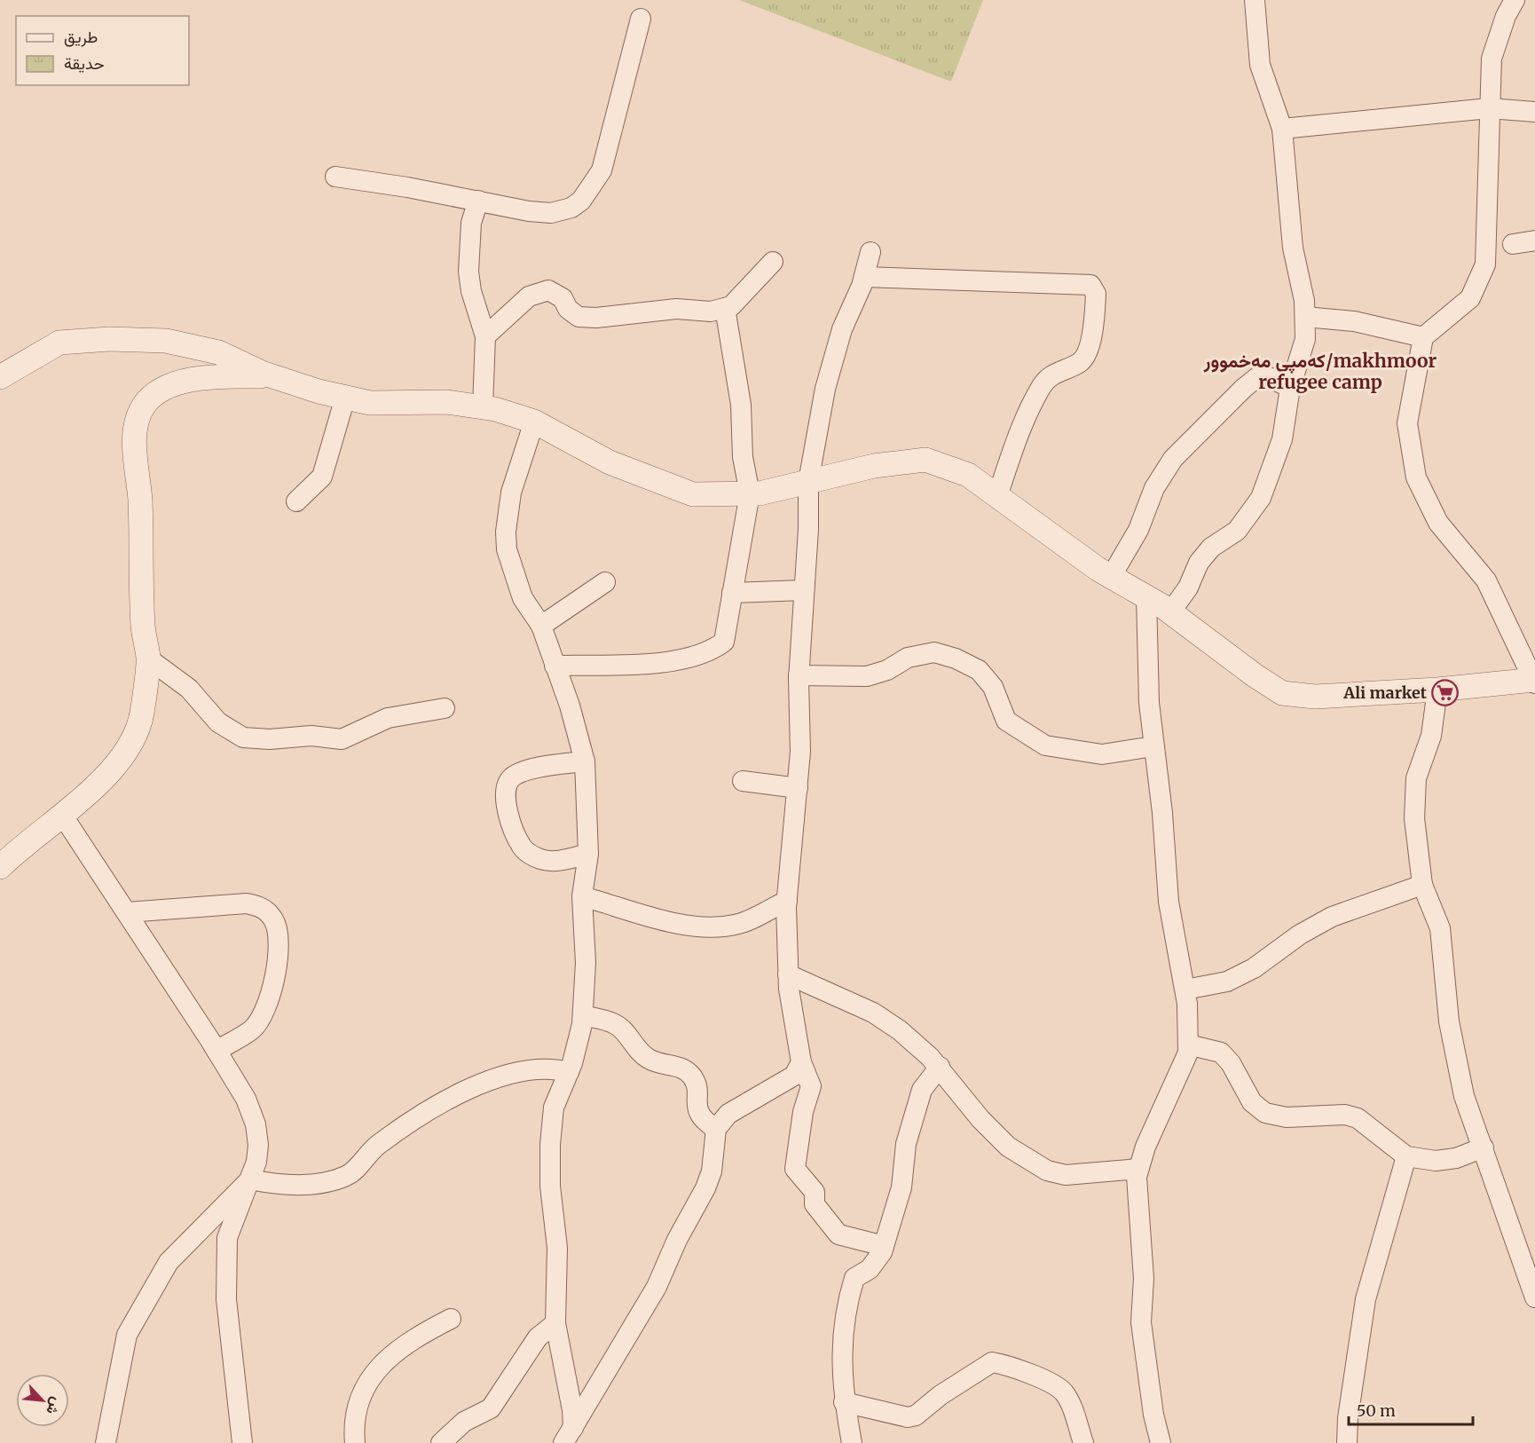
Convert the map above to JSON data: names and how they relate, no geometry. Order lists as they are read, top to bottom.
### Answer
{
  "districts": ["کەمپی مەخموور/makhmoor refugee camp"],
  "places": {
    "supermarket": ["Ali market"]
  },
  "legend": ["طريق", "حديقة"],
  "scale_bar": "50 m",
  "north": "bottom right"
}
